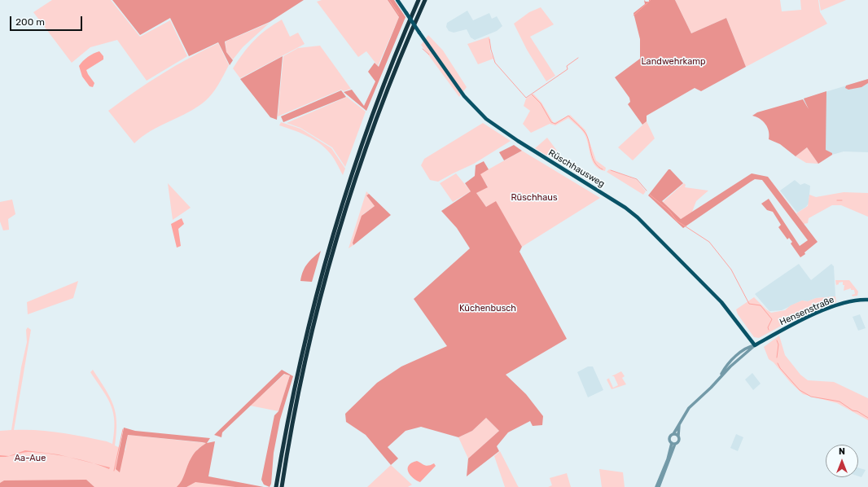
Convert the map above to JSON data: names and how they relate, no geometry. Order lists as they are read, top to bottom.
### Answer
{
  "streets": {
    "main road": ["Rüschhausweg", "Hensenstraße"]
  },
  "crossings": [
    ["Rüschhausweg", "Hensenstraße"]
  ],
  "parks": [
    "Landwehrkamp",
    "Rüschhaus",
    "Küchenbusch",
    "Aa-Aue"
  ],
  "scale_bar": "200 m",
  "north": "top"
}
